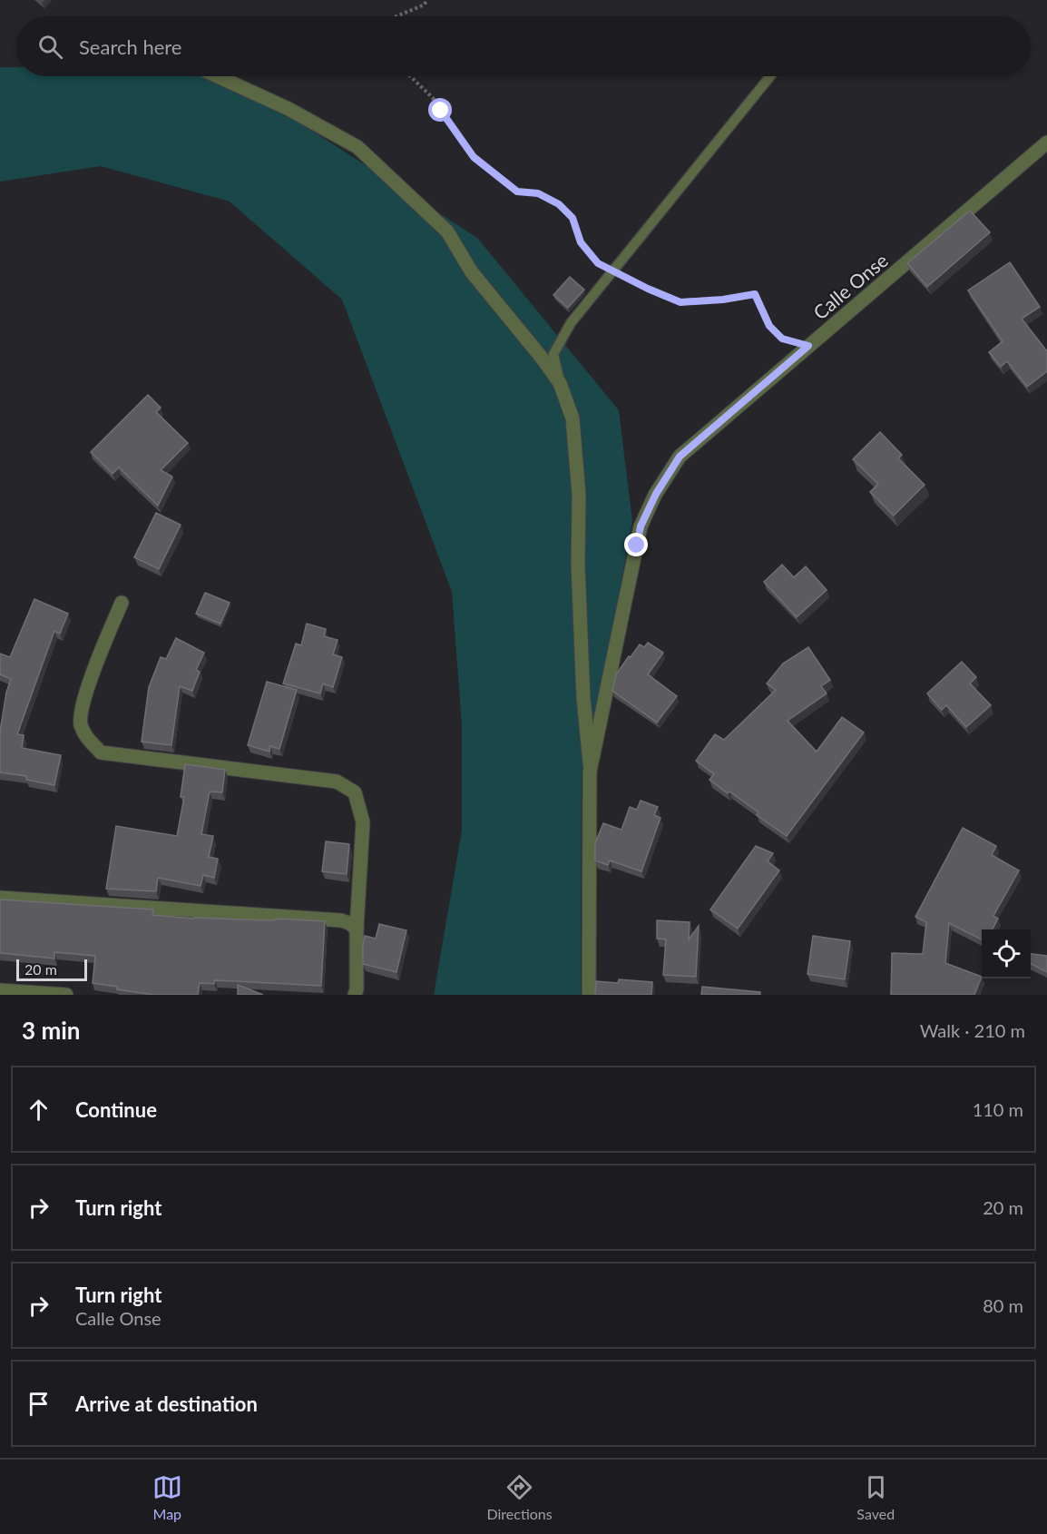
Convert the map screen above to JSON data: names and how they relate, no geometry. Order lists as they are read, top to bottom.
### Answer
{
  "streets": {
    "street": ["Calle Onse"]
  },
  "scale_bar": "20 m",
  "page": {
    "search": "Search here",
    "scale": "20 m",
    "heading": ["3 min", "Walk · 210 m"],
    "list": [
      ["Continue", "110 m"],
      ["Turn right", "20 m"],
      ["Turn right", "Calle Onse", "80 m"],
      "Arrive at destination"
    ],
    "nav": ["Map", "Directions", "Saved"]
  }
}
